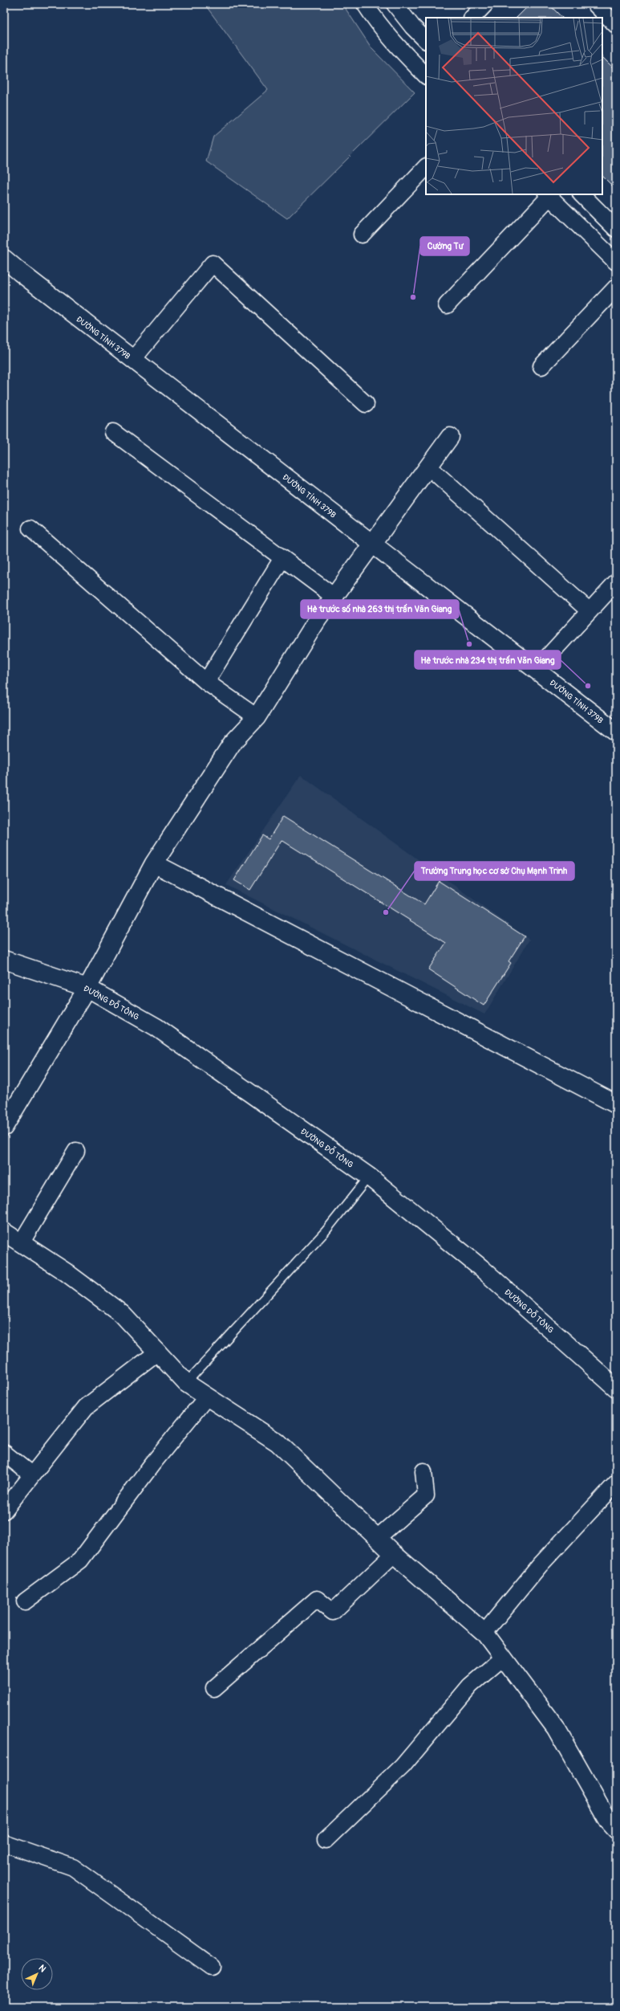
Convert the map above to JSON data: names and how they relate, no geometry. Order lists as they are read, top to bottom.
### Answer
{
  "streets": {
    "street": ["ĐƯỜNG TỈNH 379B", "ĐƯỜNG ĐỖ TÔNG"]
  },
  "places": [
    "Cường Tư",
    "Hè trước số nhà 263 thị trấn Văn Giang",
    "Hè trước nhà 234 thị trấn Văn Giang",
    "Trường Trung học cơ sở Chụ Mạnh Trinh"
  ],
  "north": "top right"
}
